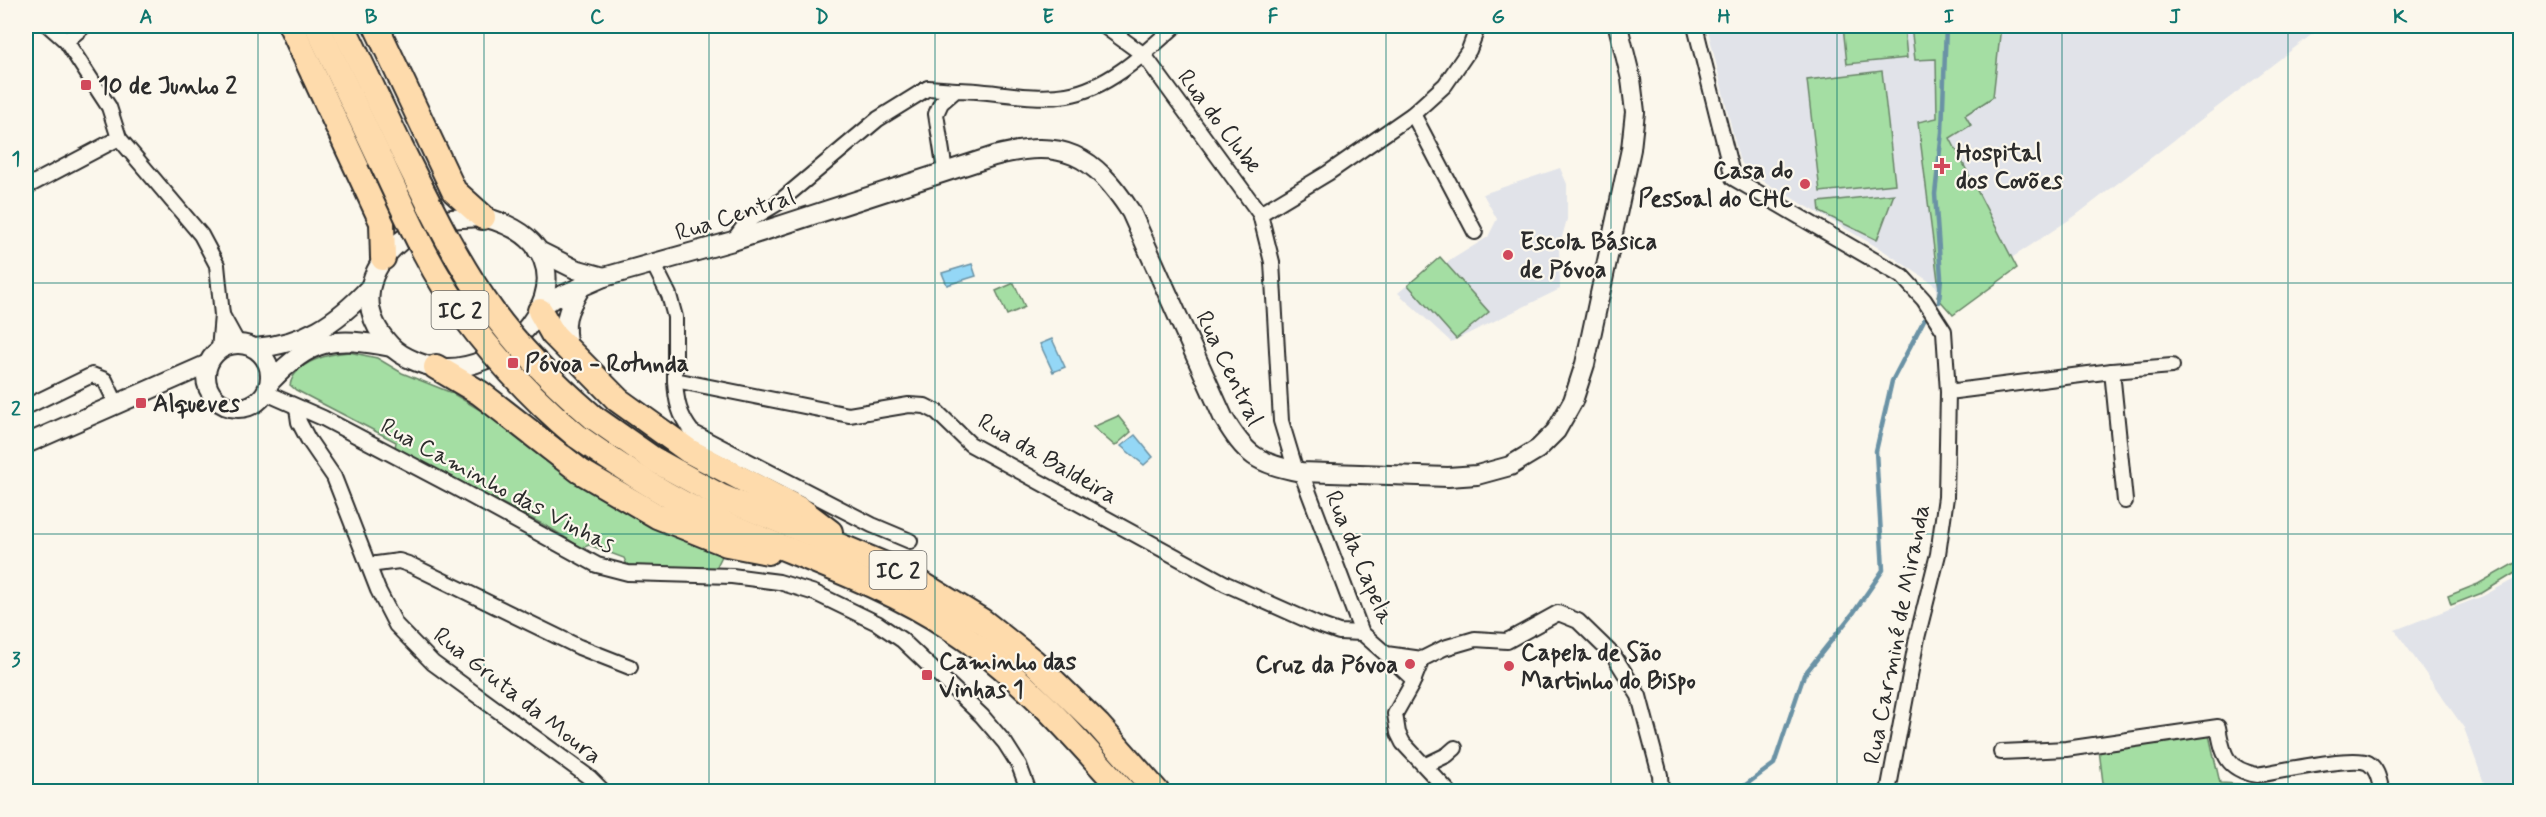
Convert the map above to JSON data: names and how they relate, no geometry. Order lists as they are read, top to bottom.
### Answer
{
  "streets": {
    "highway": ["IC 2"],
    "street": [
      "Rua do Clube",
      "Rua Central",
      "Rua da Baldeira",
      "Rua Caminho das Vinhas",
      "Rua da Capela",
      "Rua Carminé de Miranda",
      "Rua Gruta da Moura"
    ]
  },
  "crossings": [
    ["Rua do Clube", "Rua da Capela"],
    ["Rua Central", "Rua da Capela"],
    ["Rua da Baldeira", "Rua da Capela"],
    ["Rua Caminho das Vinhas", "Rua Gruta da Moura"]
  ],
  "places": {
    "transit": [
      "10 de Junho 2",
      "Póvoa - Rotunda",
      "Alqueves",
      "Caminho das Vinhas 1"
    ],
    "health": ["Hospital dos Covões"],
    "other": [
      "Casa do Pessoal do CHC",
      "Escola Básica de Póvoa",
      "Cruz da Póvoa",
      "Capela de São Martinho do Bispo"
    ]
  },
  "grid": {
    "columns": [
      "A",
      "B",
      "C",
      "D",
      "E",
      "F",
      "G",
      "H",
      "I",
      "J",
      "K"
    ],
    "rows": ["1", "2", "3"]
  }
}
